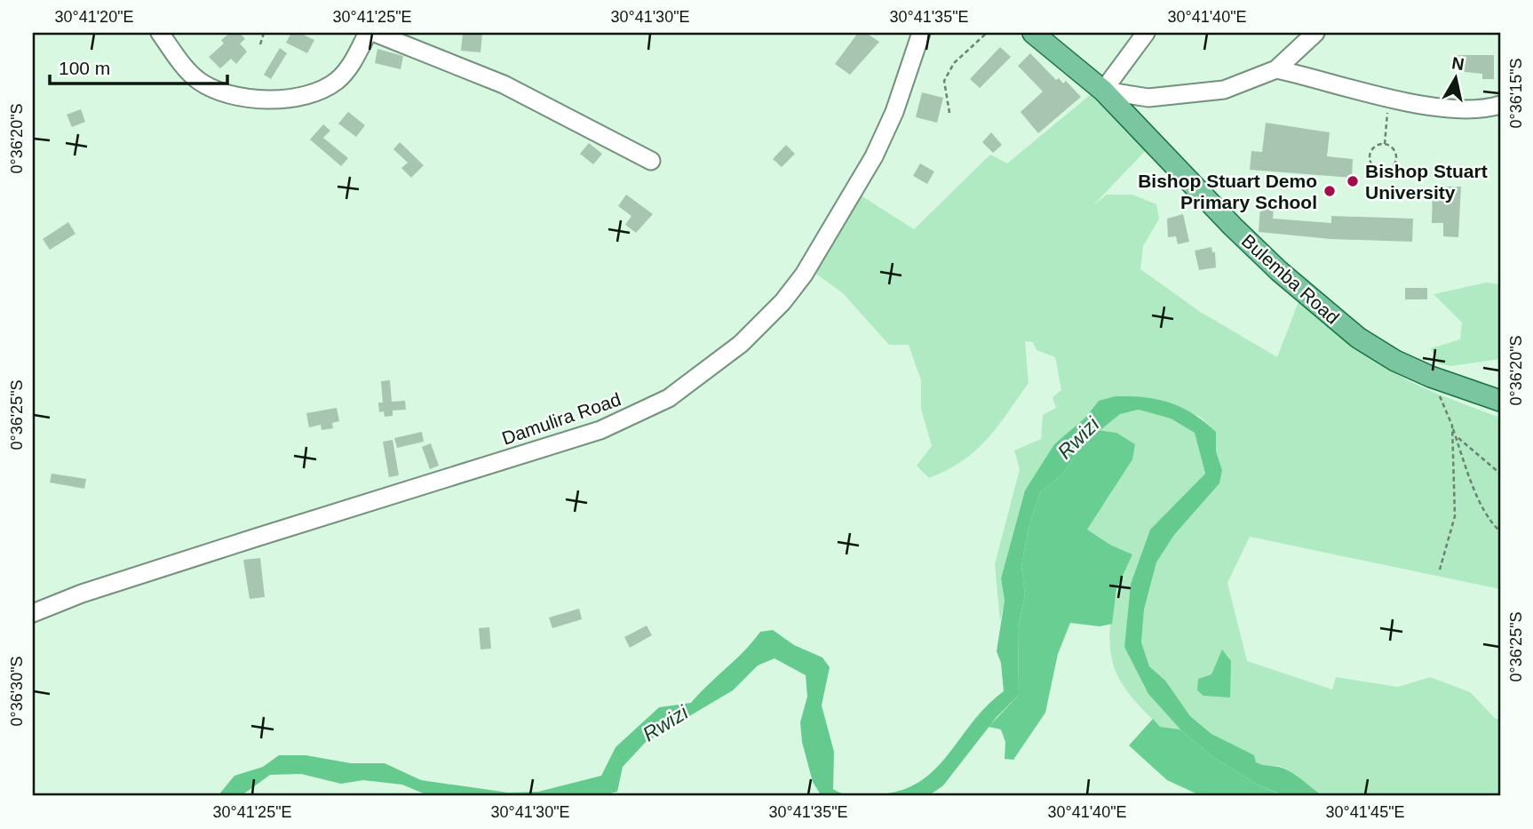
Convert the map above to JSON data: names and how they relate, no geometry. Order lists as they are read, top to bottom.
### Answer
{
  "streets": {
    "main road": ["Bulemba Road"],
    "street": ["Damulira Road"]
  },
  "water": ["Rwizi"],
  "places": ["Bishop Stuart University", "Bishop Stuart Demo Primary School"],
  "scale_bar": "100 m",
  "north": "top",
  "coordinates": [
    "30°41'20\"E",
    "30°41'25\"E",
    "30°41'30\"E",
    "30°41'35\"E",
    "30°41'40\"E",
    "0°36'15\"S",
    "0°36'20\"S",
    "0°36'25\"S",
    "0°36'30\"S",
    "30°41'45\"E"
  ]
}
